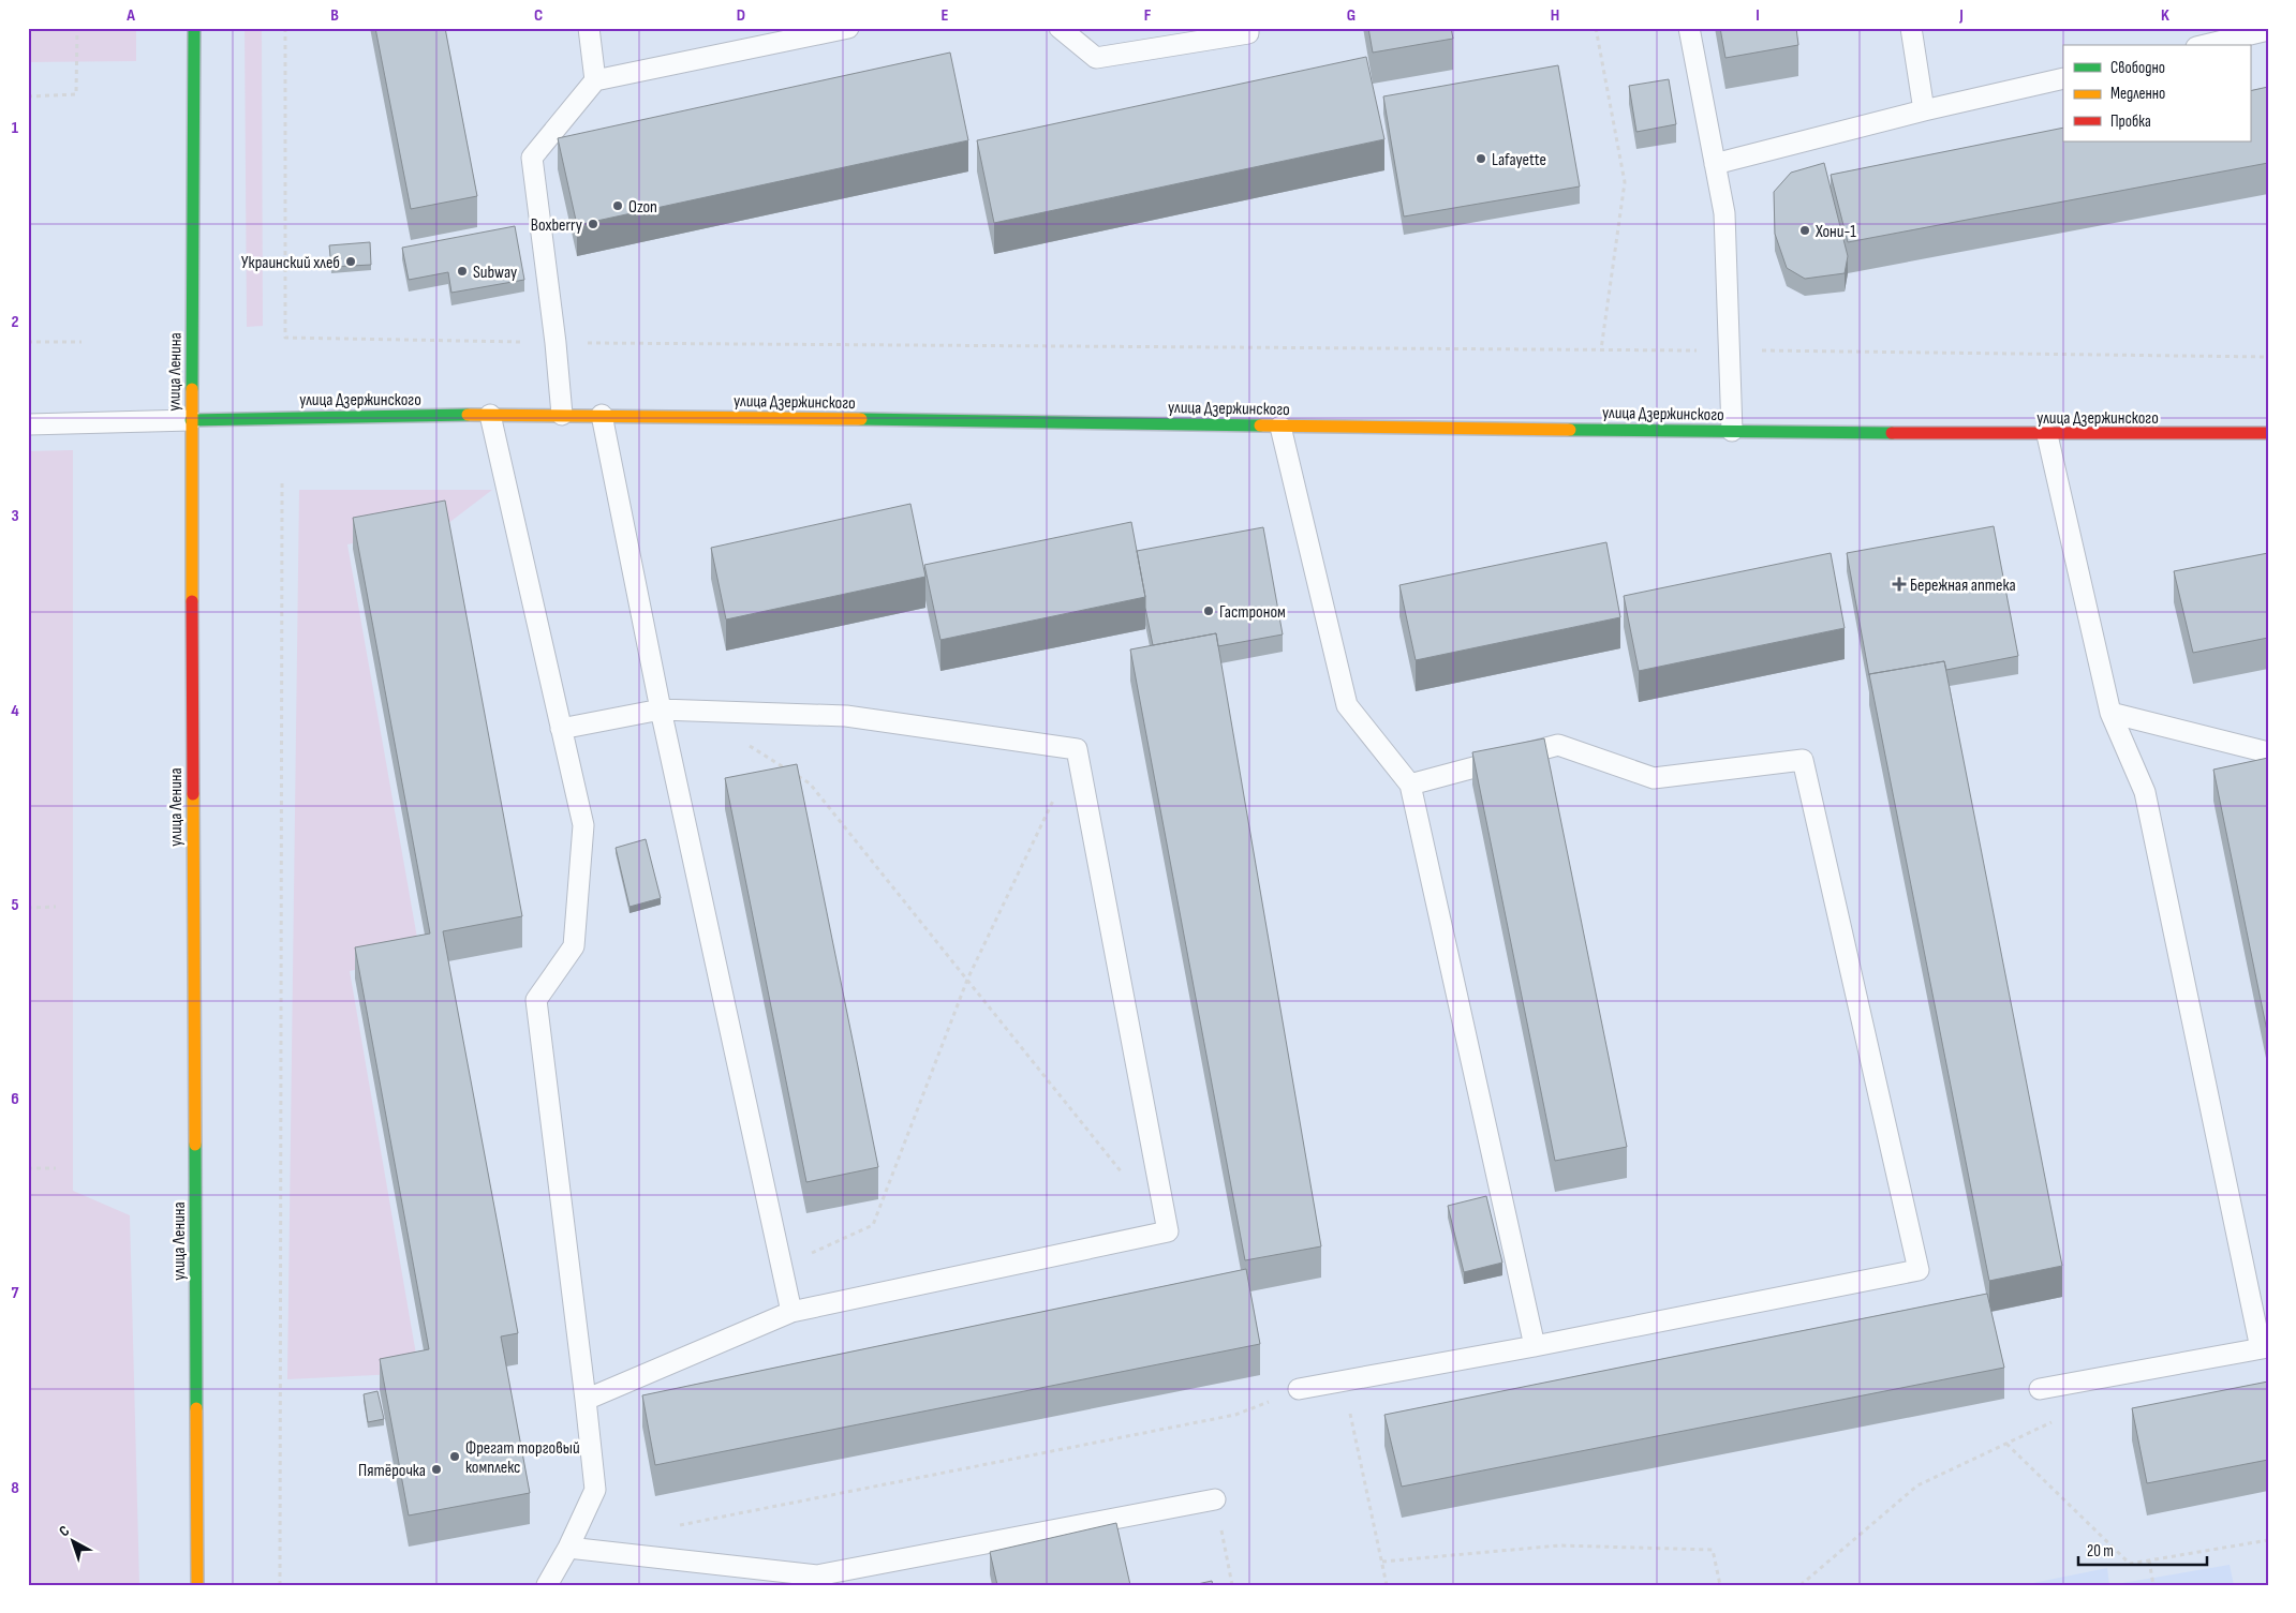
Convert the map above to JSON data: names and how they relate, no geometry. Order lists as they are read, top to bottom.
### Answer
{
  "streets": {
    "street": ["улица Ленина", "улица Дзержинского"]
  },
  "crossings": [
    ["улица Ленина", "улица Дзержинского"]
  ],
  "places": {
    "other": [
      "Lafayette",
      "Ozon",
      "Boxberry",
      "Хони-1",
      "Украинский хлеб",
      "Subway",
      "Гастроном",
      "Фрегат торговый комплекс",
      "Пятёрочка"
    ],
    "health": ["Бережная аптека"]
  },
  "legend": ["Свободно", "Медленно", "Пробка"],
  "scale_bar": "20 m",
  "north": "top left",
  "grid": {
    "columns": [
      "A",
      "B",
      "C",
      "D",
      "E",
      "F",
      "G",
      "H",
      "I",
      "J",
      "K"
    ],
    "rows": [
      "1",
      "2",
      "3",
      "4",
      "5",
      "6",
      "7",
      "8"
    ]
  }
}
